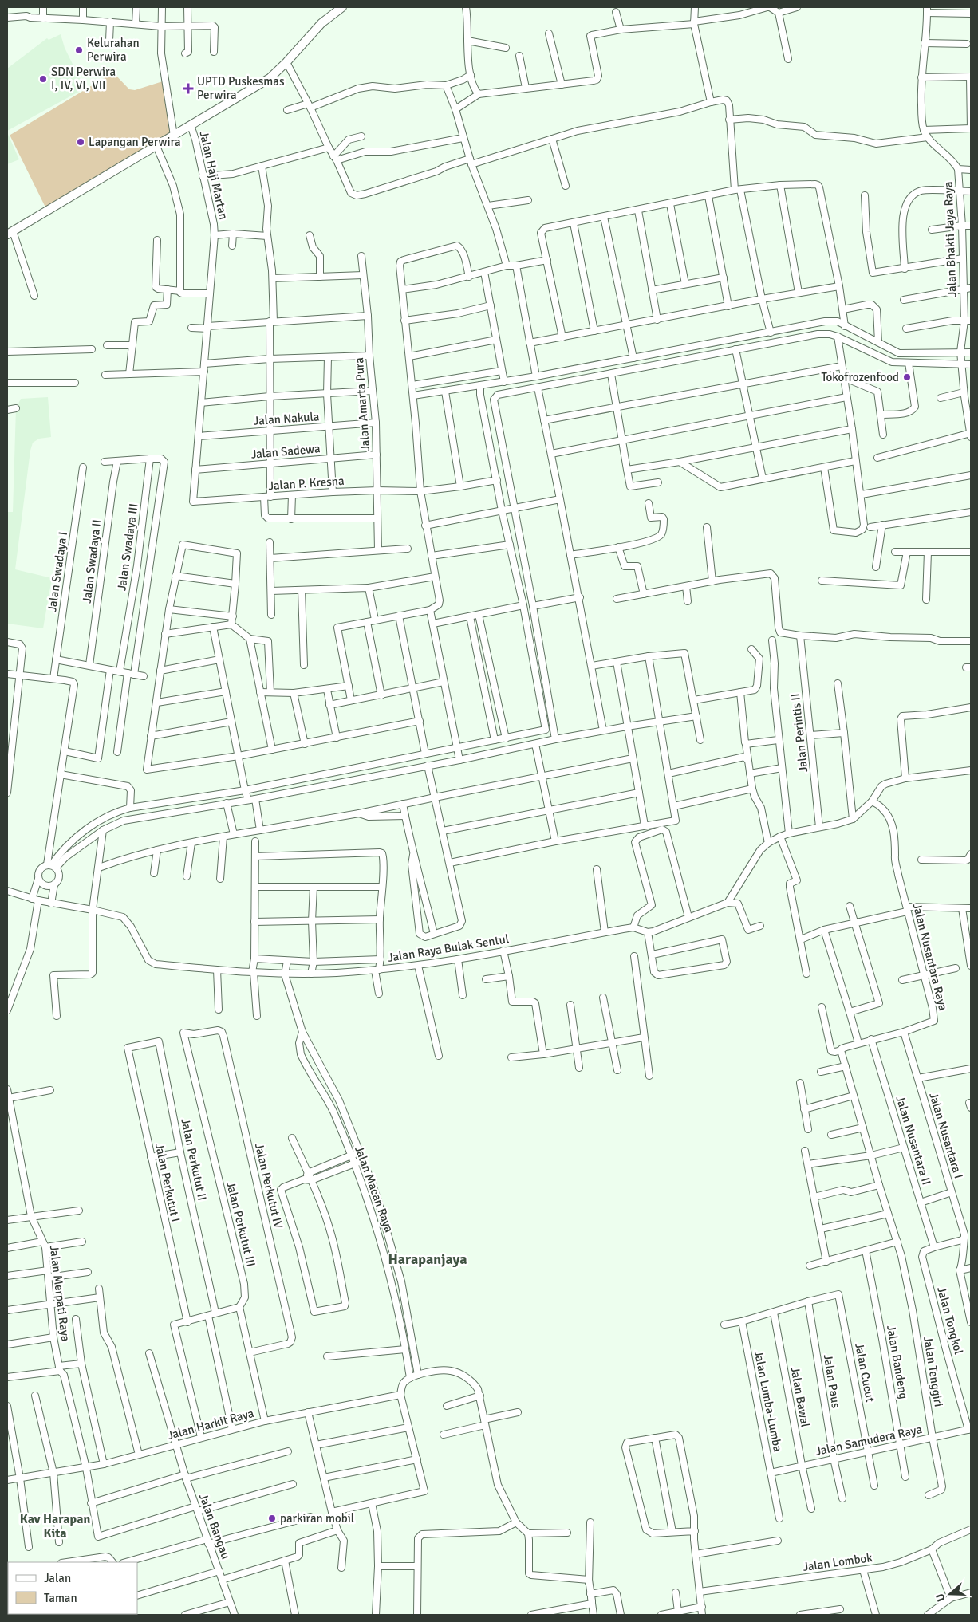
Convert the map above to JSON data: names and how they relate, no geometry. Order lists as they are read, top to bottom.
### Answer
{
  "streets": {
    "street": [
      "Jalan Haji Martan",
      "Jalan Bhakti Jaya Raya",
      "Jalan Amarta Pura",
      "Jalan Nakula",
      "Jalan Sadewa",
      "Jalan P. Kresna",
      "Jalan Swadaya III",
      "Jalan Swadaya II",
      "Jalan Swadaya I",
      "Jalan Perintis II",
      "Jalan Raya Bulak Sentul",
      "Jalan Nusantara Raya",
      "Jalan Nusantara I",
      "Jalan Nusantara II",
      "Jalan Perkutut II",
      "Jalan Perkutut I",
      "Jalan Perkutut IV",
      "Jalan Macan Raya",
      "Jalan Perkutut III",
      "Jalan Merpati Raya",
      "Jalan Tongkol",
      "Jalan Bandeng",
      "Jalan Tenggiri",
      "Jalan Cucut",
      "Jalan Paus",
      "Jalan Bawal",
      "Jalan Lumba-Lumba",
      "Jalan Harkit Raya",
      "Jalan Samudera Raya",
      "Jalan Bangau",
      "Jalan Lombok"
    ]
  },
  "crossings": [
    ["Jalan Haji Martan", "Jalan Nakula"],
    ["Jalan Haji Martan", "Jalan Sadewa"],
    ["Jalan Haji Martan", "Jalan P. Kresna"],
    ["Jalan Amarta Pura", "Jalan Nakula"],
    ["Jalan Amarta Pura", "Jalan Sadewa"],
    ["Jalan Amarta Pura", "Jalan P. Kresna"],
    ["Jalan Raya Bulak Sentul", "Jalan Macan Raya"],
    ["Jalan Nusantara Raya", "Jalan Nusantara I"],
    ["Jalan Nusantara Raya", "Jalan Nusantara II"],
    ["Jalan Nusantara II", "Jalan Tongkol"],
    ["Jalan Perkutut II", "Jalan Perkutut I"],
    ["Jalan Perkutut IV", "Jalan Perkutut III"],
    ["Jalan Perkutut III", "Jalan Harkit Raya"],
    ["Jalan Merpati Raya", "Jalan Harkit Raya"],
    ["Jalan Merpati Raya", "Jalan Bangau"],
    ["Jalan Tongkol", "Jalan Samudera Raya"],
    ["Jalan Bandeng", "Jalan Samudera Raya"],
    ["Jalan Tenggiri", "Jalan Samudera Raya"],
    ["Jalan Cucut", "Jalan Paus"],
    ["Jalan Cucut", "Jalan Samudera Raya"],
    ["Jalan Paus", "Jalan Samudera Raya"],
    ["Jalan Bawal", "Jalan Samudera Raya"],
    ["Jalan Lumba-Lumba", "Jalan Samudera Raya"],
    ["Jalan Harkit Raya", "Jalan Bangau"]
  ],
  "districts": ["Harapanjaya", "Kav Harapan Kita"],
  "places": {
    "other": [
      "Kelurahan Perwira",
      "SDN Perwira I, IV, VI, VII",
      "Lapangan Perwira",
      "Tokofrozenfood",
      "parkiran mobil"
    ],
    "health": ["UPTD Puskesmas Perwira"]
  },
  "legend": ["Jalan", "Taman"],
  "north": "left"
}
